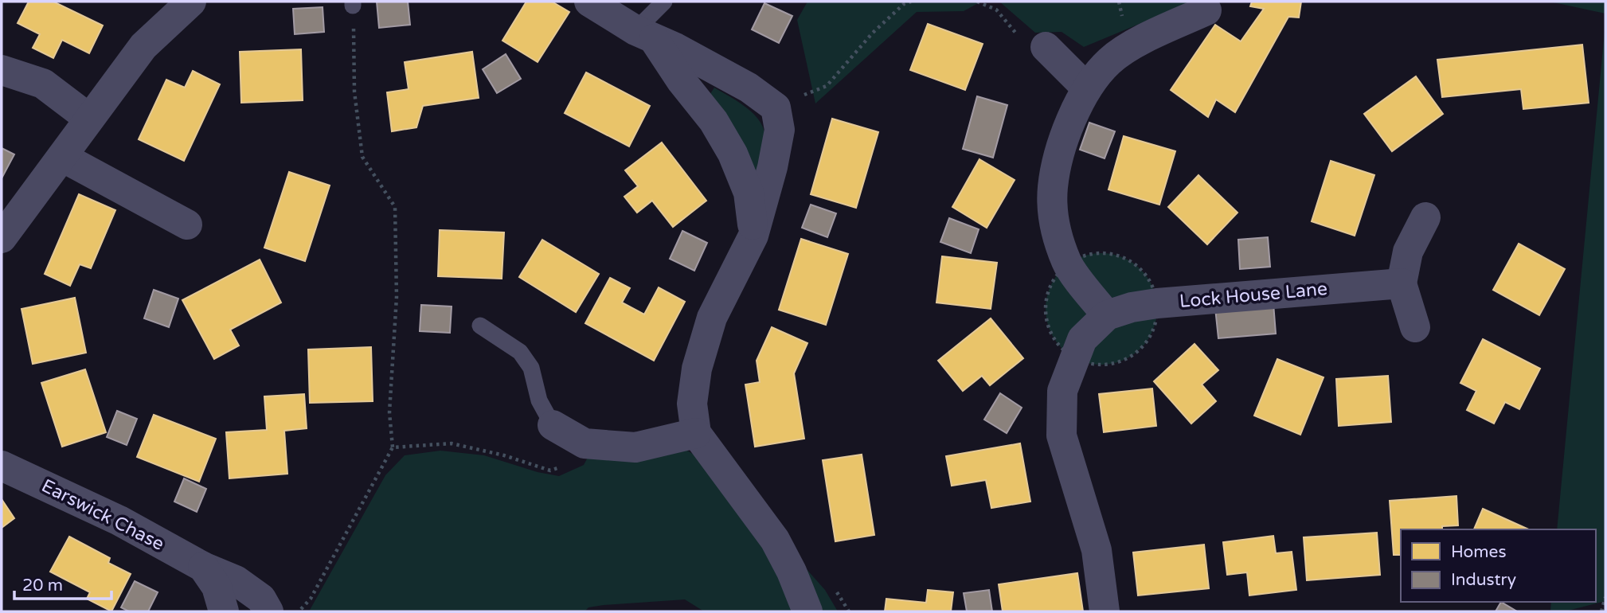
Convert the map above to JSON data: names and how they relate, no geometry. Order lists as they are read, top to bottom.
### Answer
{
  "streets": {
    "street": ["Lock House Lane", "Earswick Chase"]
  },
  "legend": ["Homes", "Industry"],
  "scale_bar": "20 m"
}
